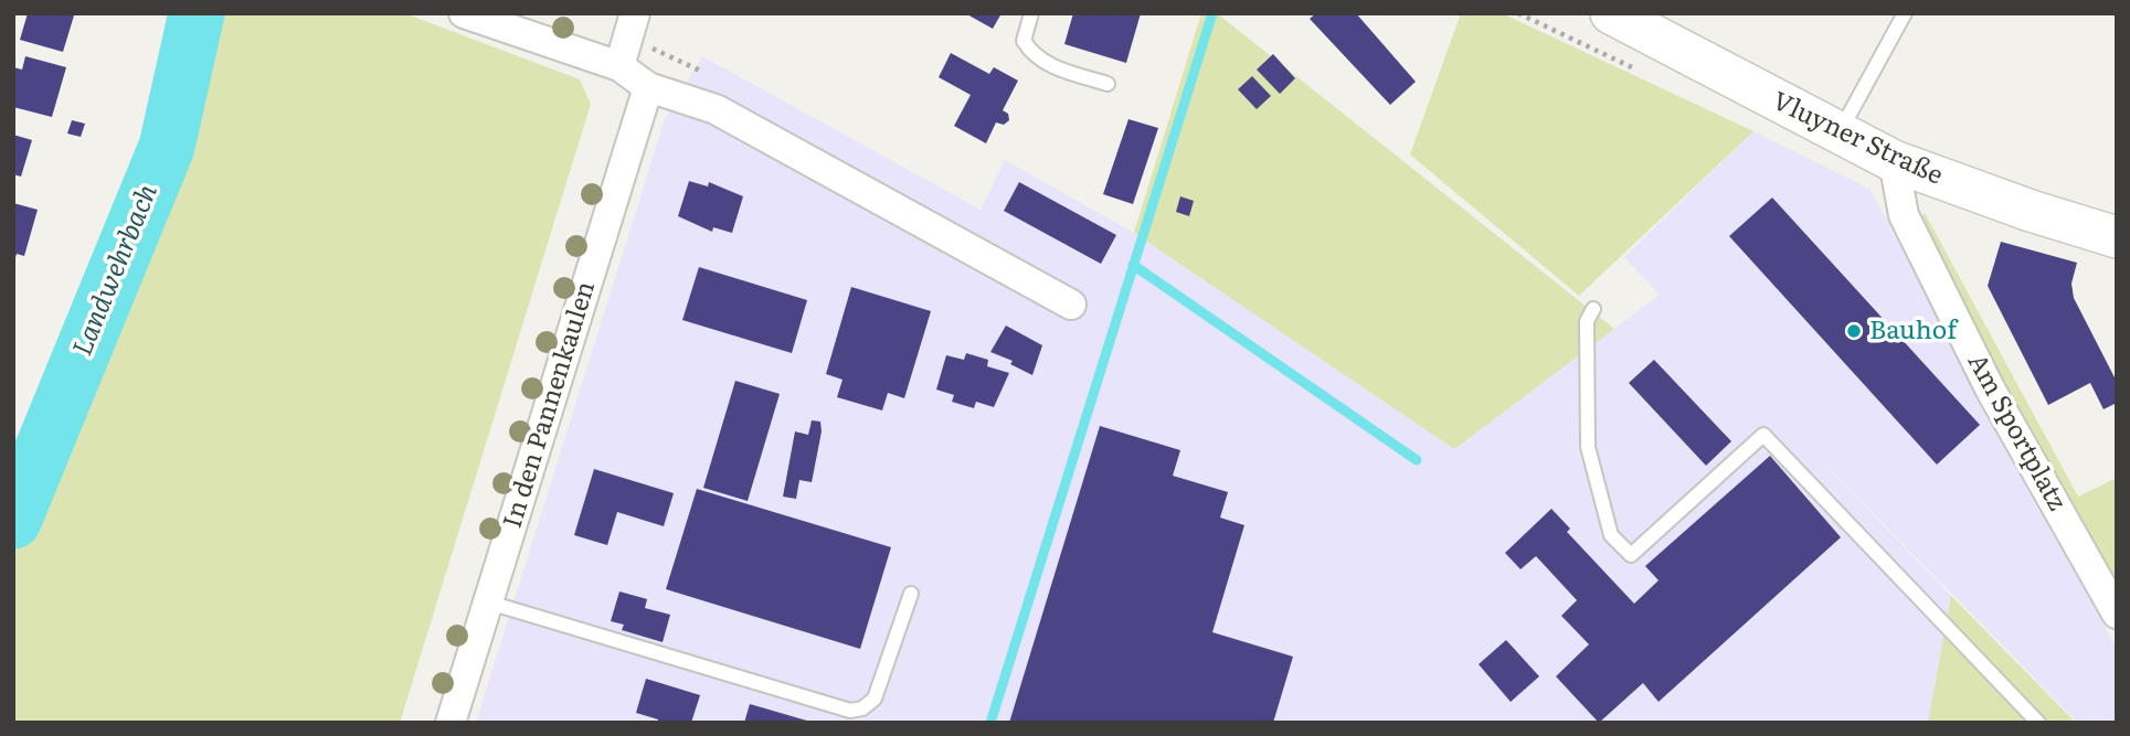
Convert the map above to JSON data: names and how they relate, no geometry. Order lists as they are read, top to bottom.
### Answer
{
  "streets": {
    "main road": ["Vluyner Straße"],
    "street": ["In den Pannenkaulen", "Am Sportplatz"]
  },
  "crossings": [
    ["Vluyner Straße", "Am Sportplatz"]
  ],
  "water": ["Landwehrbach"],
  "places": ["Bauhof"]
}
